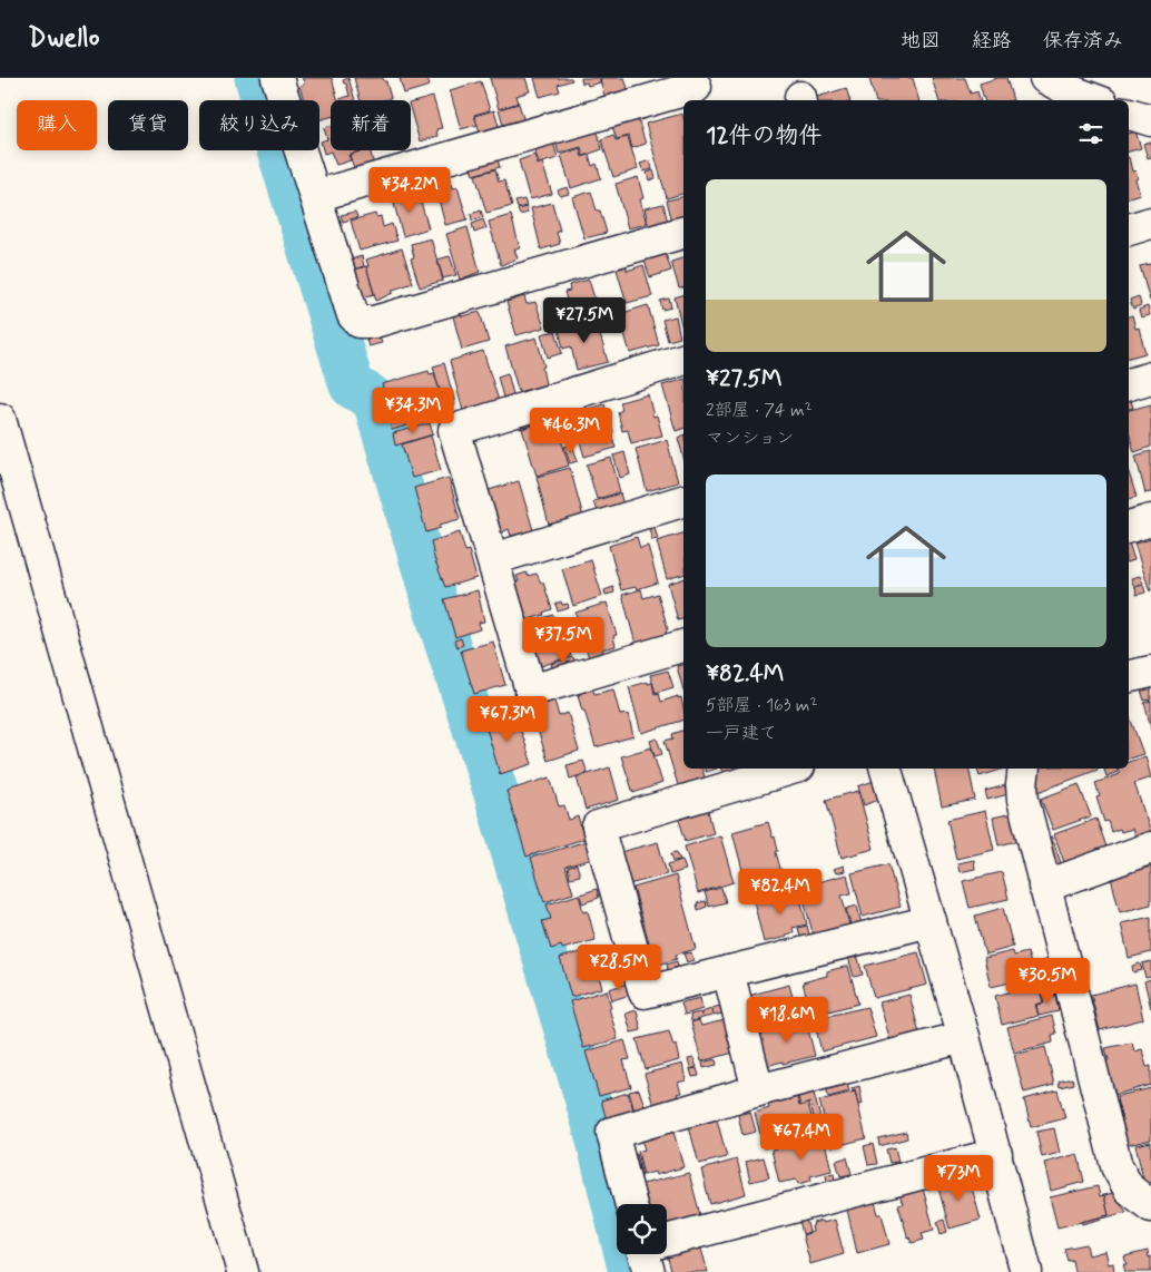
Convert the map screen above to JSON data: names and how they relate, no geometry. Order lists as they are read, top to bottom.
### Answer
{
  "page": {
    "header": "Dwello",
    "nav": ["地図", "経路", "保存済み"],
    "chip": [
      "購入",
      "賃貸",
      "絞り込み",
      "新着"
    ],
    "heading": "12件の物件",
    "price": [
      "¥34.2M",
      "¥27.5M",
      "¥34.3M",
      "¥46.3M",
      "¥37.5M",
      "¥67.3M",
      "¥82.4M",
      "¥28.5M",
      "¥30.5M",
      "¥18.6M",
      "¥67.4M",
      "¥73M"
    ],
    "list": [
      {
        "name": "¥27.5M",
        "note": "2部屋 · 74 m² · マンション"
      },
      {
        "name": "¥82.4M",
        "note": "5部屋 · 163 m² · 一戸建て"
      }
    ]
  }
}
